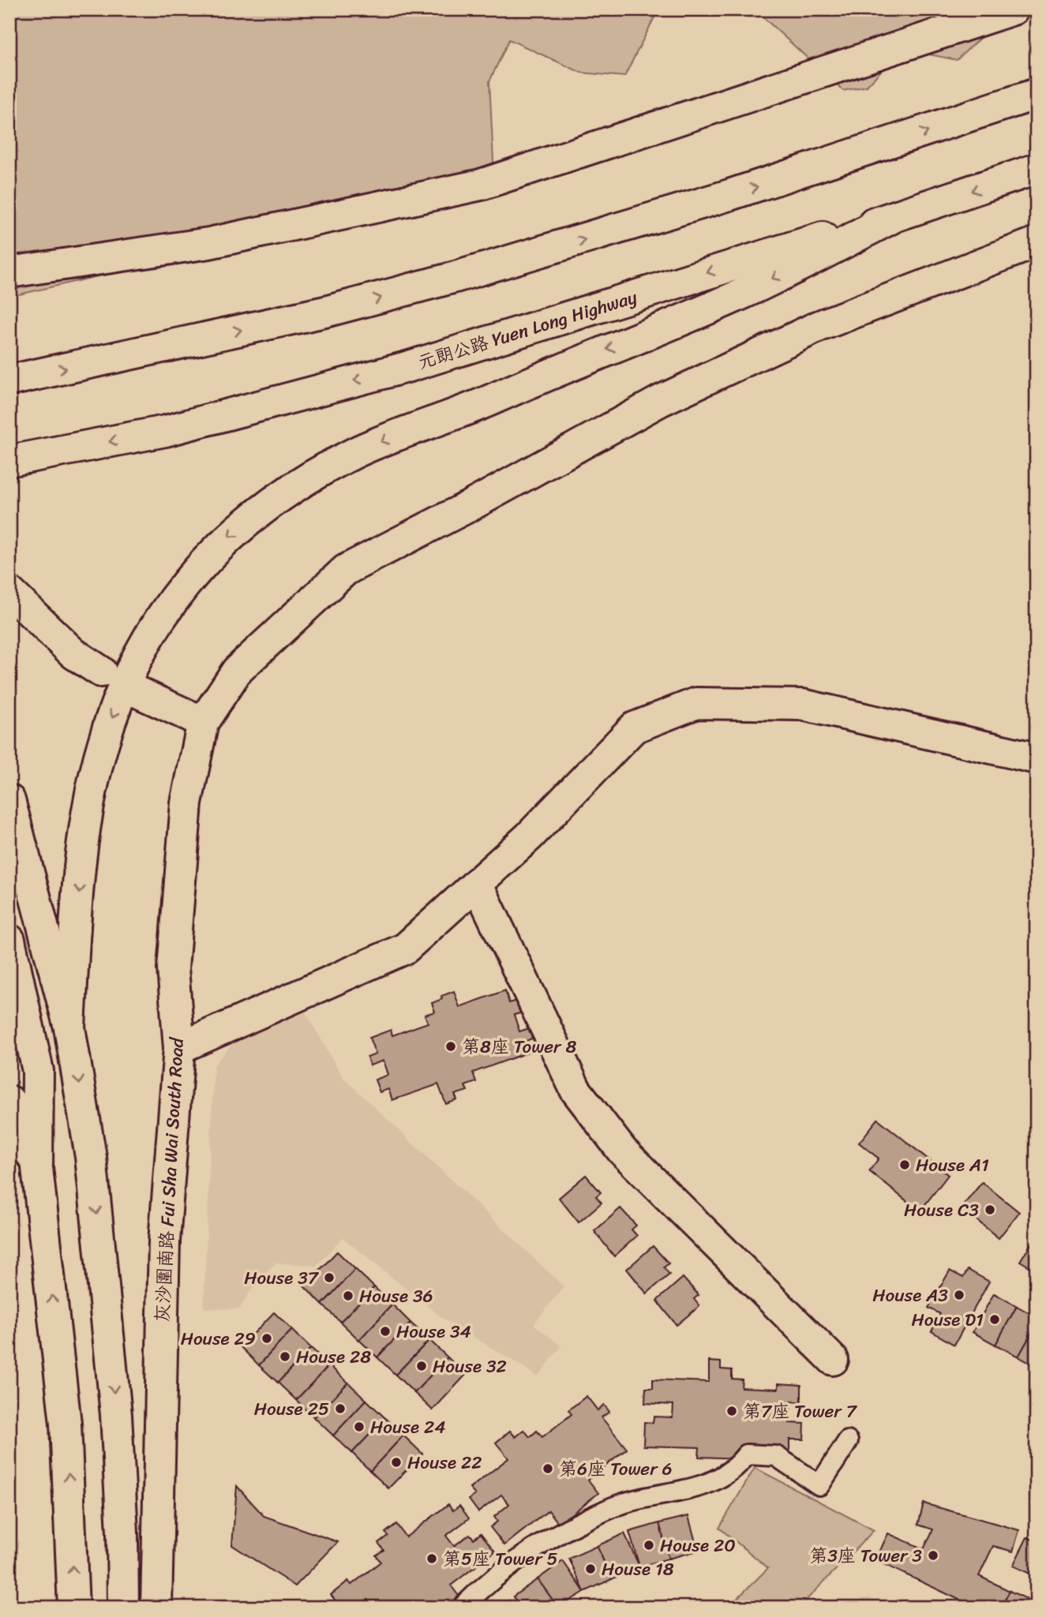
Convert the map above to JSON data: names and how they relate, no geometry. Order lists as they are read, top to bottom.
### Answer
{
  "streets": {
    "main road": ["元朗公路 Yuen Long Highway", "灰沙圍南路 Fui Sha Wai South Road"]
  },
  "places": [
    "第8座 Tower 8",
    "House A1",
    "House C3",
    "House 37",
    "House A3",
    "House 36",
    "House D1",
    "House 34",
    "House 29",
    "House 28",
    "House 32",
    "House 25",
    "第7座 Tower 7",
    "House 24",
    "House 22",
    "第6座 Tower 6",
    "House 20",
    "第3座 Tower 3",
    "第5座 Tower 5",
    "House 18"
  ]
}
